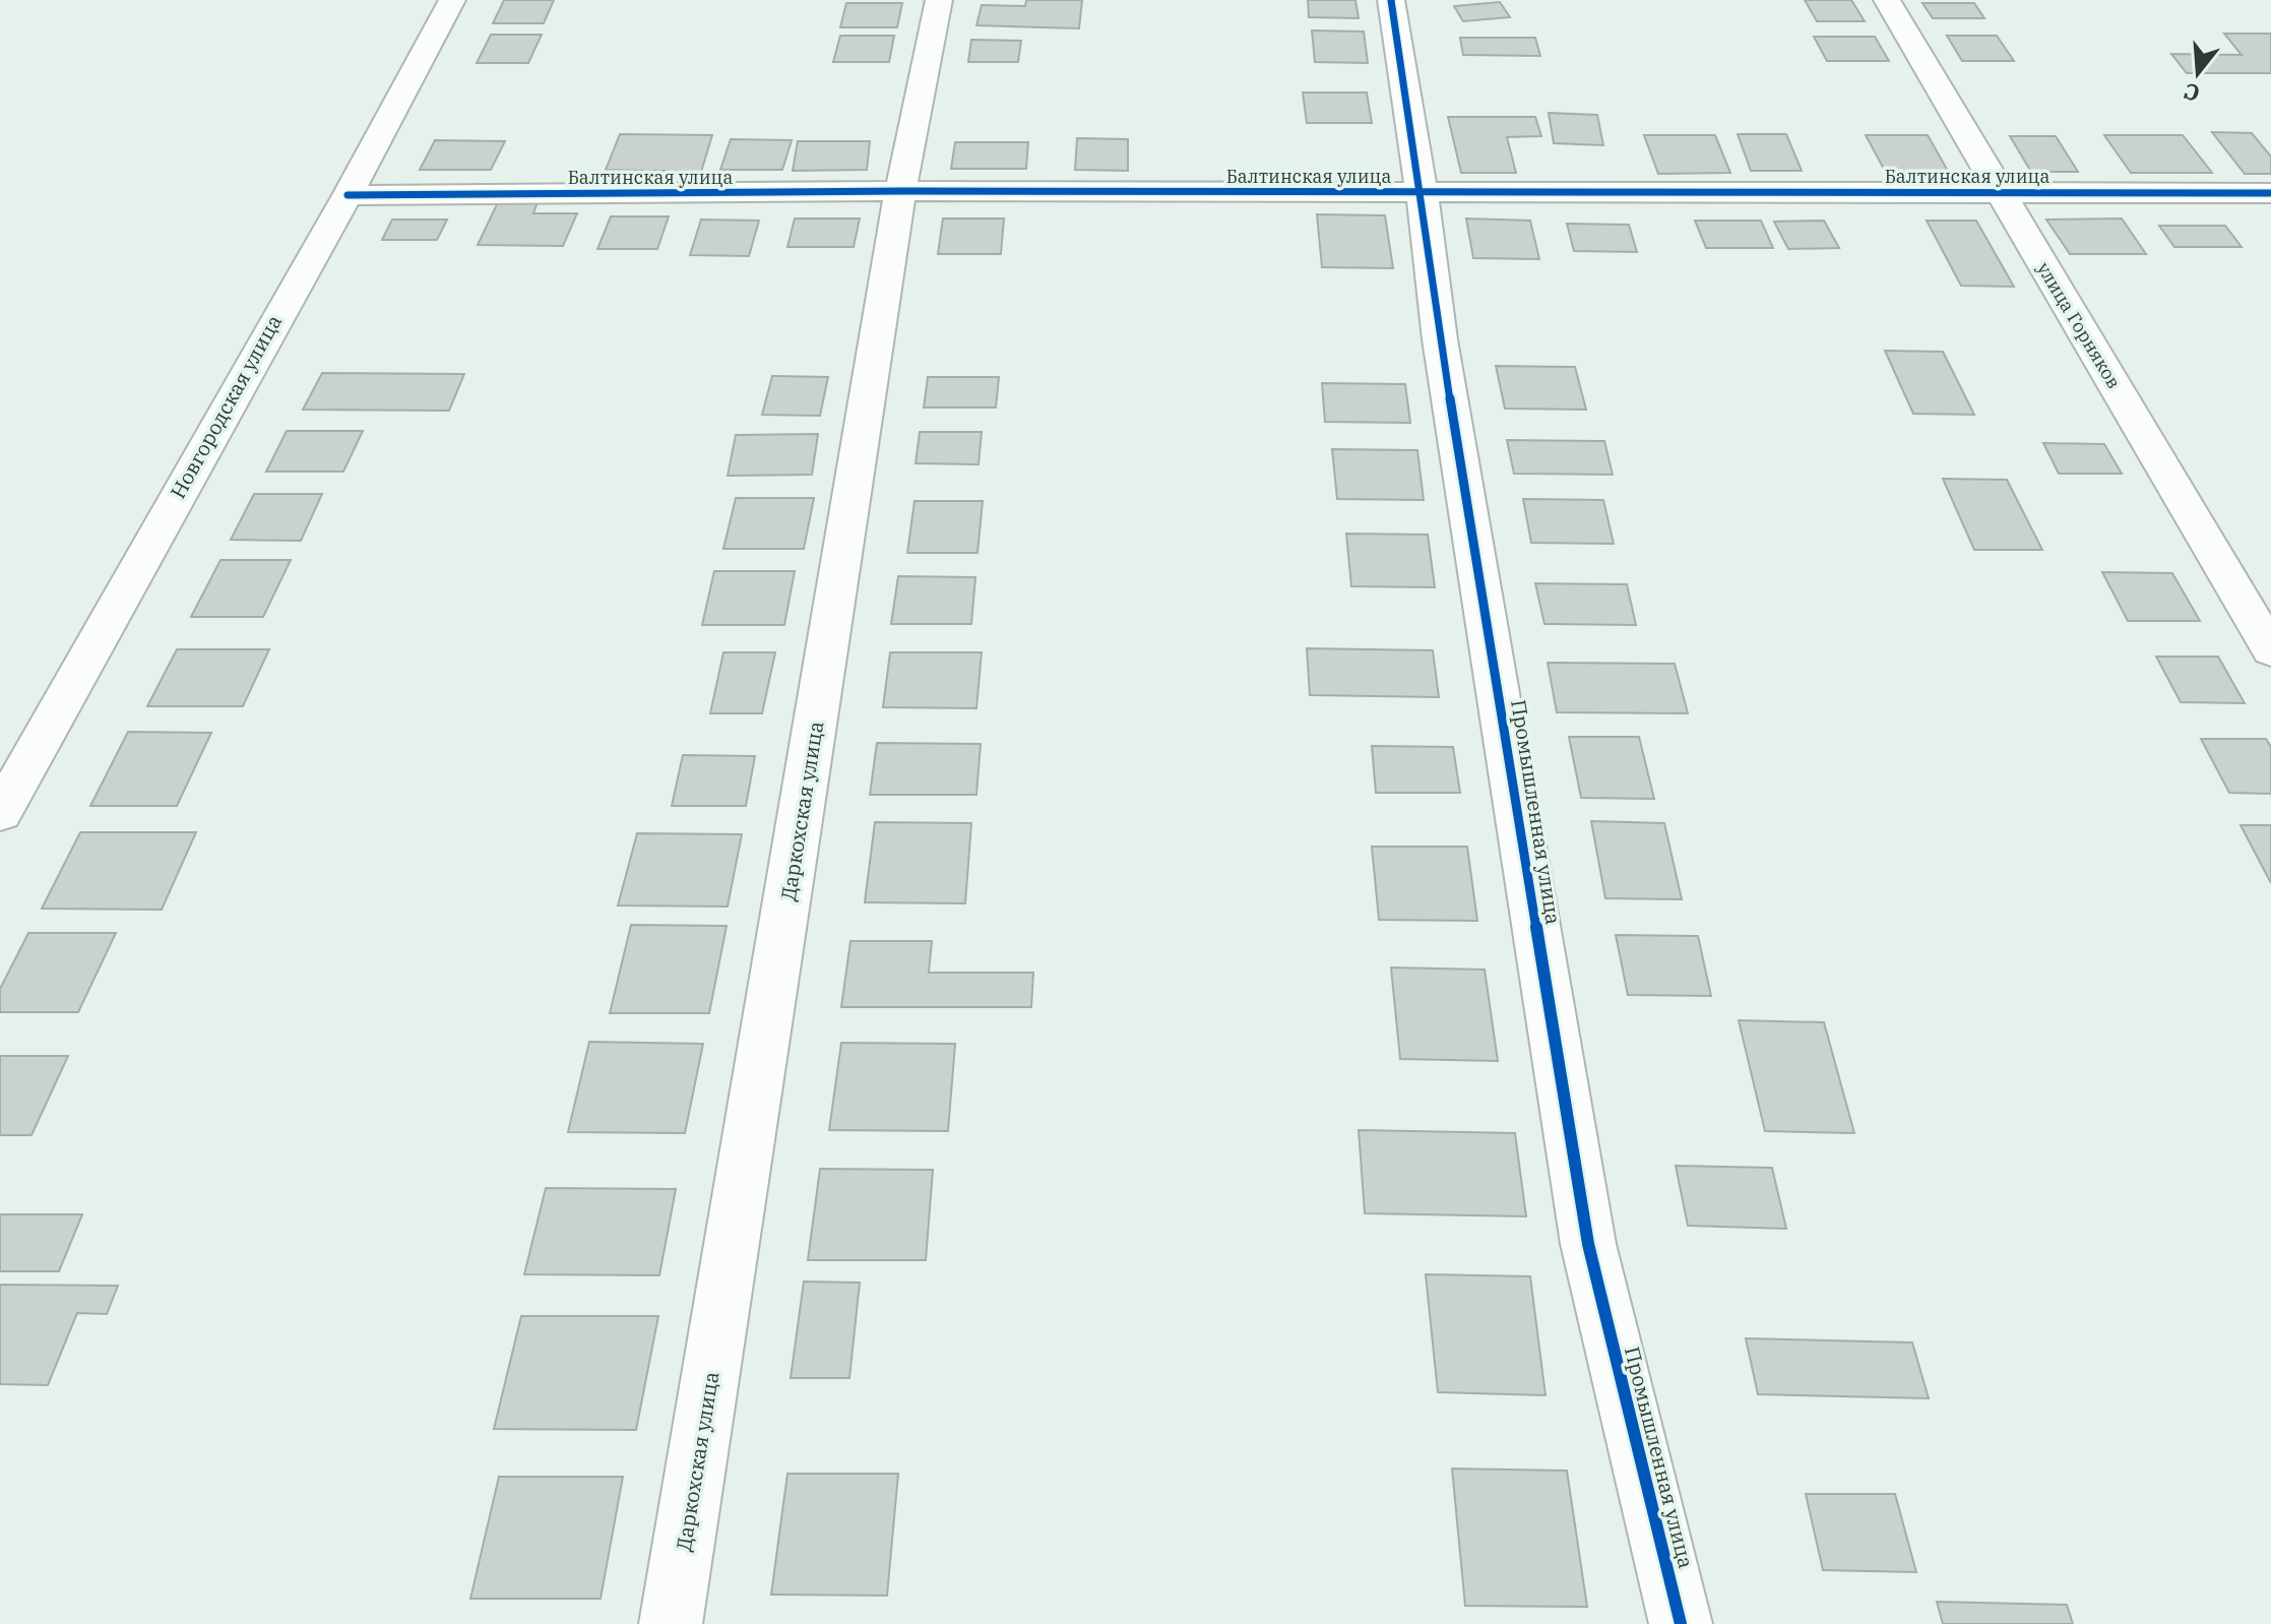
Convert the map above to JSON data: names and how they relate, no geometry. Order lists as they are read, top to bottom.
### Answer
{
  "streets": {
    "street": [
      "Балтинская улица",
      "улица Горняков",
      "Новгородская улица",
      "Даркохская улица",
      "Промышленная улица"
    ]
  },
  "crossings": [
    ["Балтинская улица", "улица Горняков"],
    ["Балтинская улица", "Новгородская улица"],
    ["Балтинская улица", "Даркохская улица"],
    ["Балтинская улица", "Промышленная улица"]
  ],
  "north": "bottom"
}
